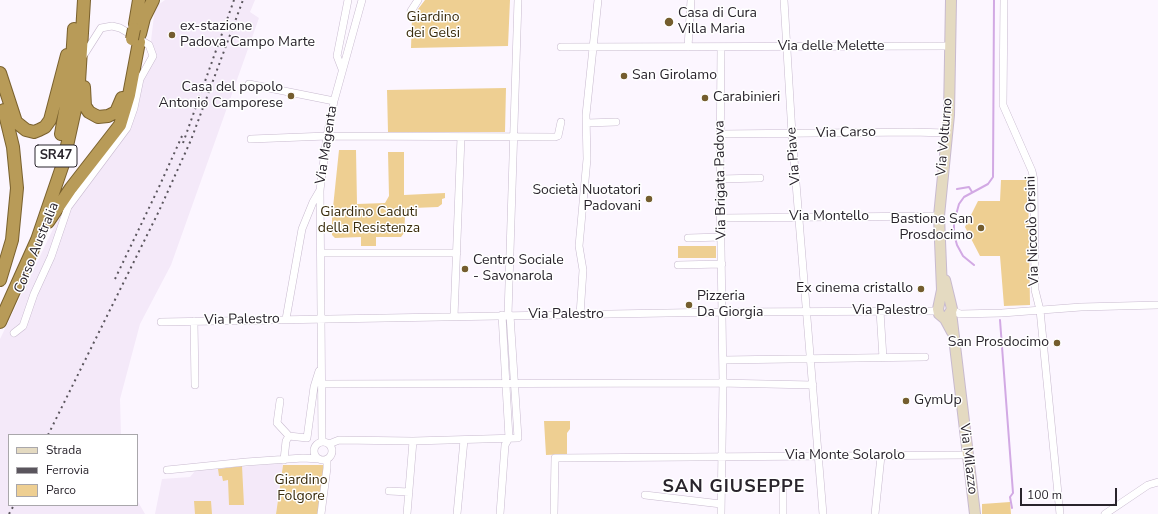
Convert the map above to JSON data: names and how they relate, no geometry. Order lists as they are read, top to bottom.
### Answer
{
  "streets": {
    "highway": ["SR47", "Corso Australia"],
    "main road": ["Via Volturno", "Via Milazzo"],
    "street": [
      "Via delle Melette",
      "Via Carso",
      "Via Magenta",
      "Via Piave",
      "Via Brigata Padova",
      "Via Montello",
      "Via Niccolò Orsini",
      "Via Palestro",
      "Via Monte Solarolo"
    ]
  },
  "crossings": [
    ["Via delle Melette", "Via Volturno"],
    ["Via delle Melette", "Via Piave"],
    ["Via delle Melette", "Via Brigata Padova"],
    ["Via Carso", "Via Volturno"],
    ["Via Carso", "Via Piave"],
    ["Via Carso", "Via Brigata Padova"],
    ["Via Volturno", "Via Montello"],
    ["Via Volturno", "Via Palestro"],
    ["Via Volturno", "Via Milazzo"],
    ["Via Magenta", "Via Palestro"],
    ["Via Piave", "Via Montello"],
    ["Via Piave", "Via Palestro"],
    ["Via Piave", "Via Monte Solarolo"],
    ["Via Brigata Padova", "Via Montello"],
    ["Via Brigata Padova", "Via Palestro"],
    ["Via Brigata Padova", "Via Monte Solarolo"],
    ["Via Niccolò Orsini", "Via Palestro"],
    ["Via Palestro", "Via Milazzo"],
    ["Via Monte Solarolo", "Via Milazzo"]
  ],
  "districts": ["SAN GIUSEPPE"],
  "parks": ["Giardino dei Gelsi", "Giardino Caduti della Resistenza", "Giardino Folgore"],
  "places": [
    "Casa di Cura Villa Maria",
    "ex-stazione Padova Campo Marte",
    "San Girolamo",
    "Casa del popolo Antonio Camporese",
    "Carabinieri",
    "Società Nuotatori Padovani",
    "Bastione San Prosdocimo",
    "Centro Sociale - Savonarola",
    "Ex cinema cristallo",
    "Pizzeria Da Giorgia",
    "San Prosdocimo",
    "GymUp"
  ],
  "legend": ["Strada", "Ferrovia", "Parco"],
  "scale_bar": "100 m"
}
